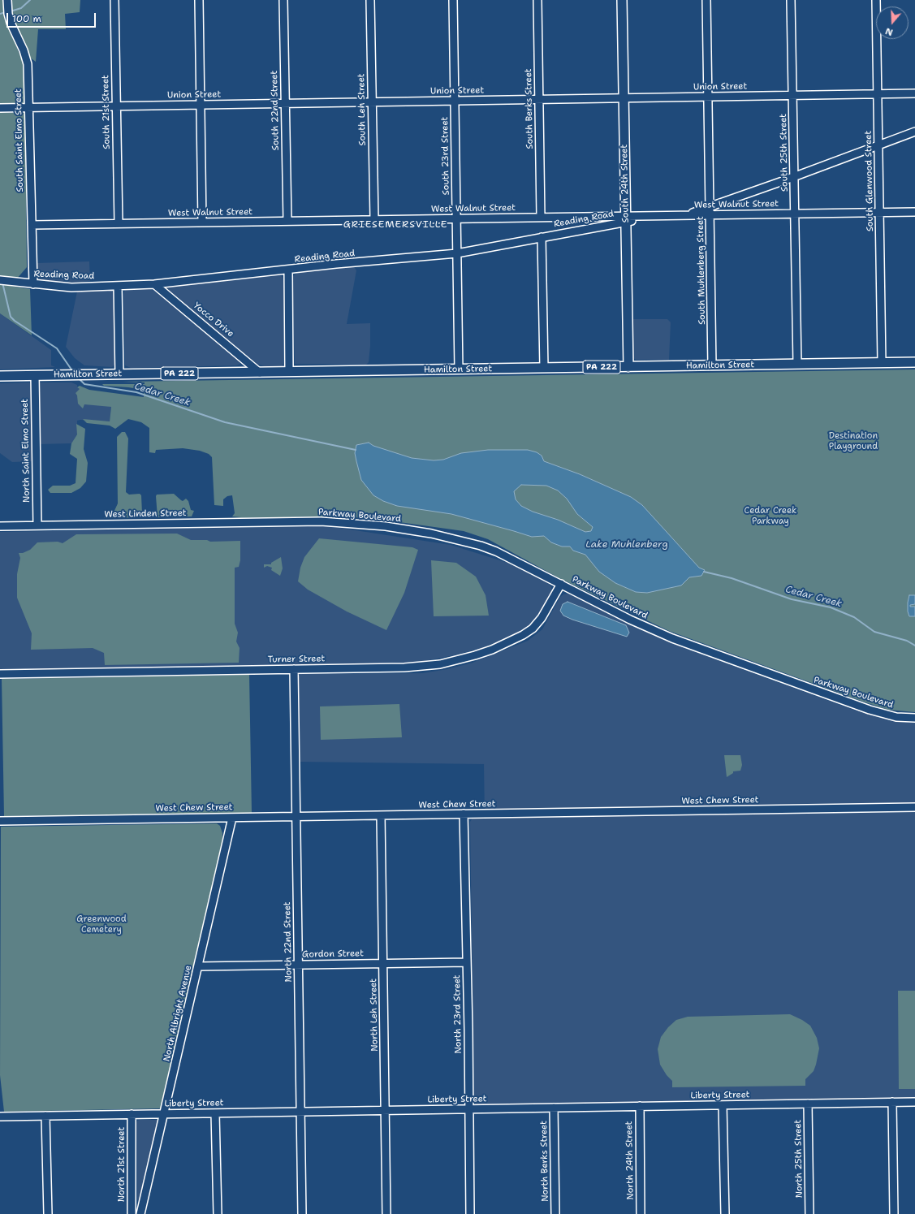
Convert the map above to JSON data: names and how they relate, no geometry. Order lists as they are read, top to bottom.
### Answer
{
  "streets": {
    "main road": ["South 24th Street", "Hamilton Street", "PA 222"],
    "street": [
      "Union Street",
      "South Berks Street",
      "South Leh Street",
      "South 22nd Street",
      "South 21st Street",
      "South Saint Elmo Street",
      "South 25th Street",
      "South 23rd Street",
      "South Glenwood Street",
      "West Walnut Street",
      "Reading Road",
      "South Muhlenberg Street",
      "Yocco Drive",
      "North Saint Elmo Street",
      "West Linden Street",
      "Parkway Boulevard",
      "Turner Street",
      "West Chew Street",
      "North 22nd Street",
      "Gordon Street",
      "North Albright Avenue",
      "North 23rd Street",
      "North Leh Street",
      "Liberty Street",
      "North 25th Street",
      "North 24th Street",
      "North Berks Street",
      "North 21st Street"
    ]
  },
  "crossings": [
    ["Union Street", "South Berks Street"],
    ["Union Street", "South Leh Street"],
    ["Union Street", "South 22nd Street"],
    ["Union Street", "South 21st Street"],
    ["Union Street", "South Saint Elmo Street"],
    ["Union Street", "South 25th Street"],
    ["Union Street", "South 23rd Street"],
    ["Union Street", "South Glenwood Street"],
    ["Union Street", "South 24th Street"],
    ["Union Street", "South Muhlenberg Street"],
    ["South Berks Street", "West Walnut Street"],
    ["South Leh Street", "West Walnut Street"],
    ["South 22nd Street", "West Walnut Street"],
    ["South 21st Street", "West Walnut Street"],
    ["South Saint Elmo Street", "West Walnut Street"],
    ["South Saint Elmo Street", "Reading Road"],
    ["South 25th Street", "West Walnut Street"],
    ["South 25th Street", "Hamilton Street"],
    ["South 23rd Street", "West Walnut Street"],
    ["South 23rd Street", "Reading Road"],
    ["South 23rd Street", "Hamilton Street"],
    ["South Glenwood Street", "West Walnut Street"],
    ["South Glenwood Street", "Hamilton Street"],
    ["South 24th Street", "West Walnut Street"],
    ["South 24th Street", "Reading Road"],
    ["South 24th Street", "Hamilton Street"],
    ["West Walnut Street", "Reading Road"],
    ["West Walnut Street", "South Muhlenberg Street"],
    ["Reading Road", "Yocco Drive"],
    ["South Muhlenberg Street", "Hamilton Street"],
    ["Yocco Drive", "Hamilton Street"],
    ["Hamilton Street", "North Saint Elmo Street"],
    ["North Saint Elmo Street", "West Linden Street"],
    ["West Linden Street", "Parkway Boulevard"],
    ["Parkway Boulevard", "Turner Street"],
    ["Turner Street", "North 22nd Street"],
    ["West Chew Street", "North 22nd Street"],
    ["West Chew Street", "North Albright Avenue"],
    ["West Chew Street", "North 23rd Street"],
    ["West Chew Street", "North Leh Street"],
    ["North 22nd Street", "Gordon Street"],
    ["North 22nd Street", "Liberty Street"],
    ["Gordon Street", "North Albright Avenue"],
    ["Gordon Street", "North 23rd Street"],
    ["Gordon Street", "North Leh Street"],
    ["North Albright Avenue", "Liberty Street"],
    ["North 23rd Street", "Liberty Street"],
    ["North Leh Street", "Liberty Street"],
    ["Liberty Street", "North 25th Street"],
    ["Liberty Street", "North 24th Street"],
    ["Liberty Street", "North Berks Street"],
    ["Liberty Street", "North 21st Street"]
  ],
  "districts": ["GRIESEMERSVILLE"],
  "water": ["Cedar Creek", "Lake Muhlenberg"],
  "parks": ["Destination Playground", "Cedar Creek Parkway", "Greenwood Cemetery"],
  "scale_bar": "100 m",
  "north": "bottom"
}
